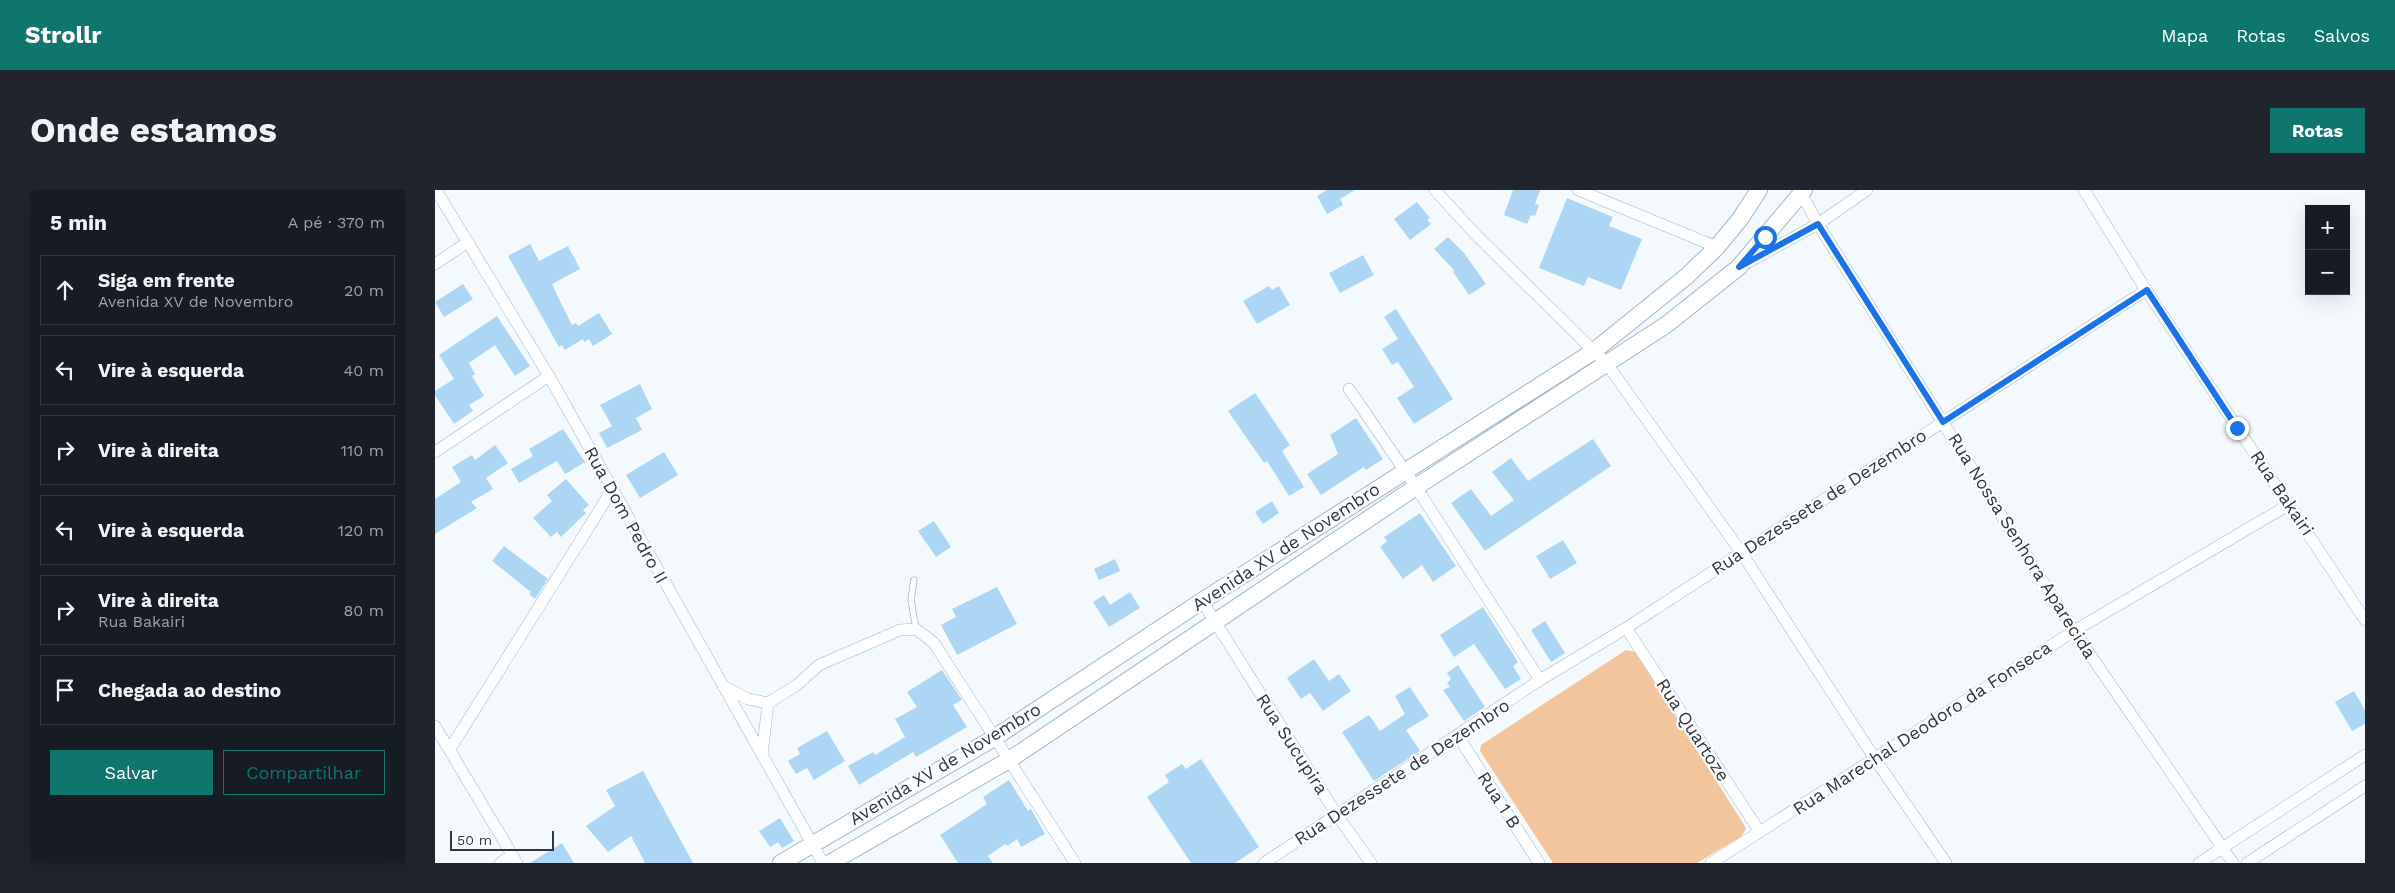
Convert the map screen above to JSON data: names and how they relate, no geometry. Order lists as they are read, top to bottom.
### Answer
{
  "streets": {
    "main road": ["Avenida XV de Novembro"],
    "street": [
      "Rua Bakairi",
      "Rua Dezessete de Dezembro",
      "Rua Dom Pedro II",
      "Rua Nossa Senhora Aparecida",
      "Rua Marechal Deodoro da Fonseca",
      "Rua Quartoze",
      "Rua Sucupira",
      "Rua 1 B"
    ]
  },
  "crossings": [
    ["Rua Bakairi", "Rua Dezessete de Dezembro"],
    ["Rua Bakairi", "Rua Marechal Deodoro da Fonseca"],
    ["Rua Dezessete de Dezembro", "Rua Nossa Senhora Aparecida"],
    ["Rua Dezessete de Dezembro", "Rua Quartoze"],
    ["Rua Dezessete de Dezembro", "Rua Sucupira"],
    ["Rua Dezessete de Dezembro", "Rua 1 B"],
    ["Rua Dom Pedro II", "Avenida XV de Novembro"],
    ["Rua Nossa Senhora Aparecida", "Avenida XV de Novembro"],
    ["Rua Nossa Senhora Aparecida", "Rua Marechal Deodoro da Fonseca"],
    ["Avenida XV de Novembro", "Rua Sucupira"],
    ["Rua Marechal Deodoro da Fonseca", "Rua Quartoze"]
  ],
  "scale_bar": "50 m",
  "page": {
    "header": "Strollr",
    "nav": ["Mapa", "Rotas", "Salvos"],
    "buttons": [
      "Rotas",
      ["Salvar", "Compartilhar"]
    ],
    "title": "Onde estamos",
    "heading": ["5 min", "A pé · 370 m"],
    "map_buttons": ["+", "−"],
    "list": [
      ["Siga em frente", "Avenida XV de Novembro", "20 m"],
      ["Vire à esquerda", "40 m"],
      ["Vire à direita", "110 m"],
      ["Vire à esquerda", "120 m"],
      ["Vire à direita", "Rua Bakairi", "80 m"],
      "Chegada ao destino"
    ],
    "scale": "50 m"
  }
}
